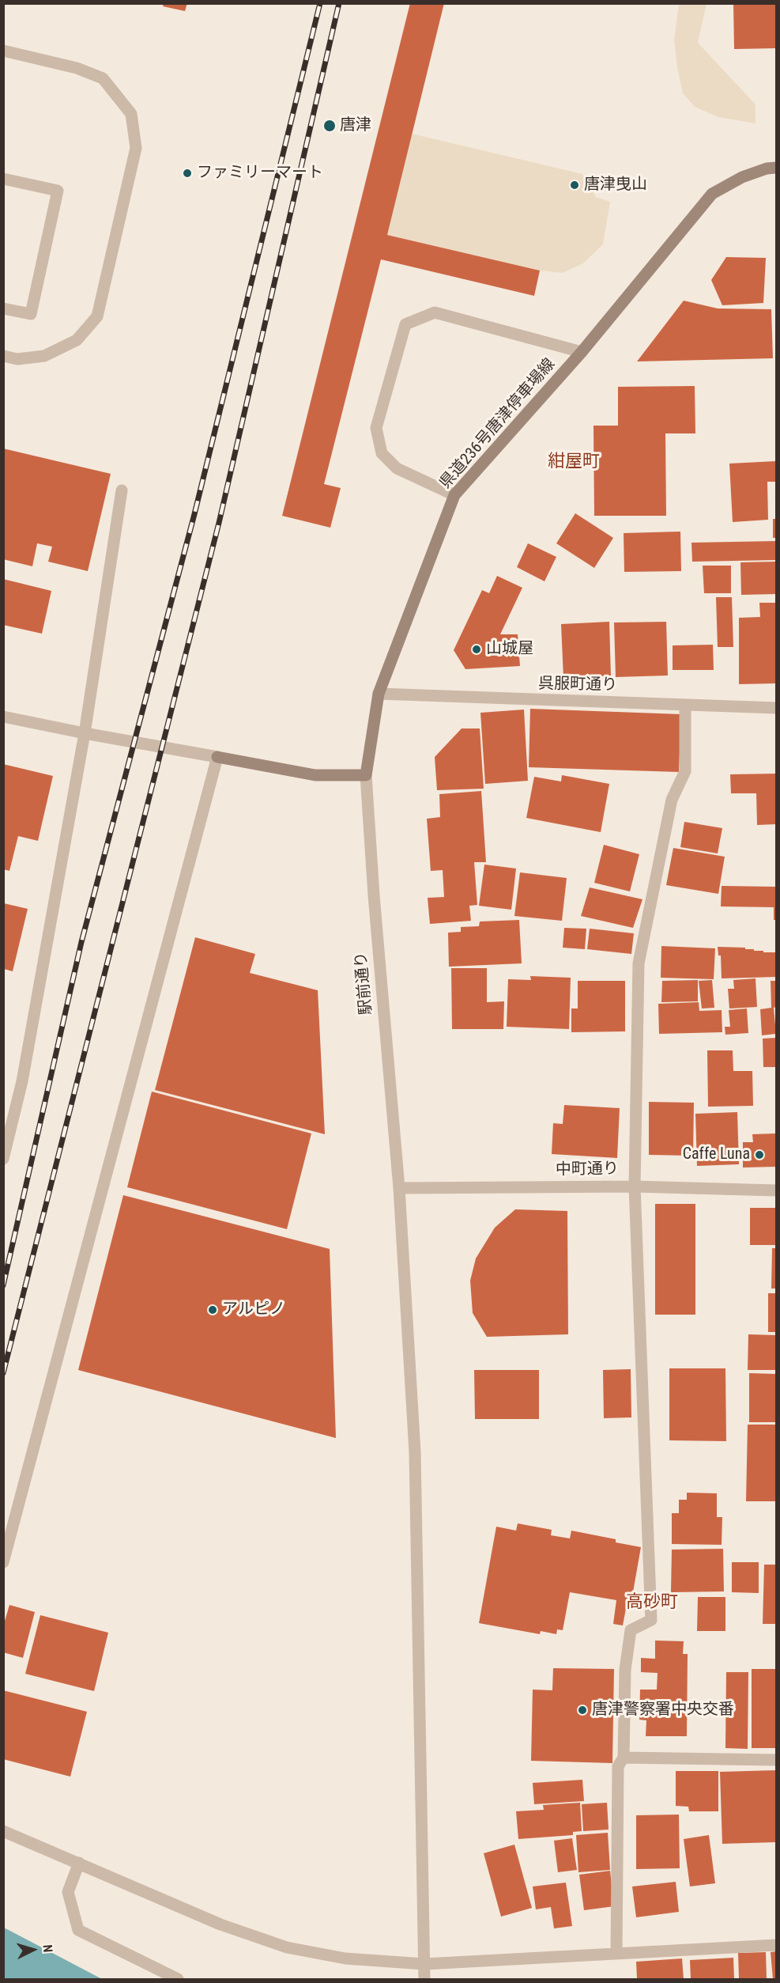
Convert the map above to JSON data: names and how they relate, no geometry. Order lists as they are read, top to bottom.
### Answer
{
  "streets": {
    "main road": ["県道236号唐津停車場線"],
    "street": ["呉服町通り", "駅前通り", "中町通り"]
  },
  "crossings": [
    ["県道236号唐津停車場線", "呉服町通り"],
    ["県道236号唐津停車場線", "駅前通り"],
    ["駅前通り", "中町通り"]
  ],
  "districts": ["紺屋町", "高砂町"],
  "places": [
    "唐津",
    "ファミリーマート",
    "唐津曳山",
    "山城屋",
    "Caffe Luna",
    "アルピノ",
    "唐津警察署中央交番"
  ],
  "north": "right"
}
